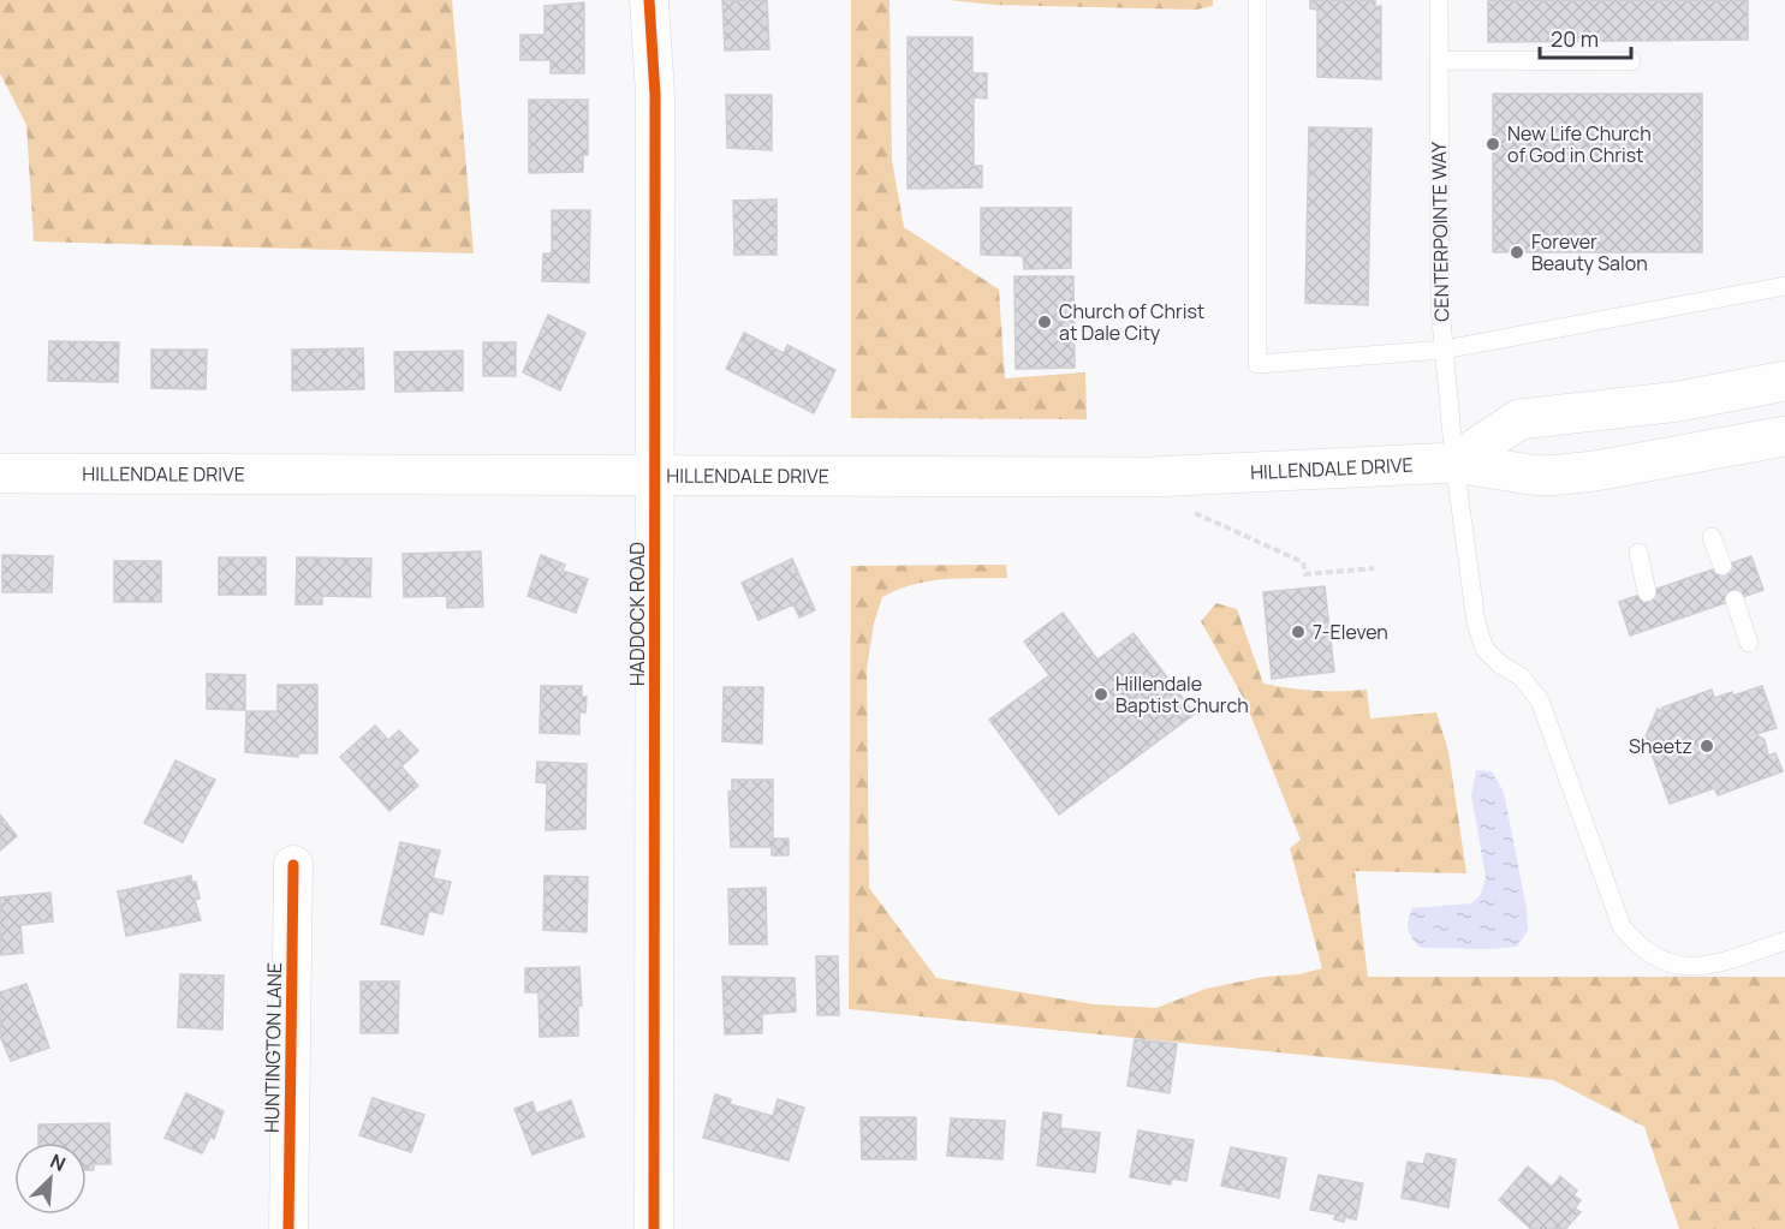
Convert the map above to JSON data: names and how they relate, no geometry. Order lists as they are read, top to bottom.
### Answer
{
  "streets": {
    "main road": ["HILLENDALE DRIVE"],
    "street": ["HADDOCK ROAD", "HUNTINGTON LANE"],
    "lane": ["CENTERPOINTE WAY"]
  },
  "crossings": [
    ["CENTERPOINTE WAY", "HILLENDALE DRIVE"],
    ["HILLENDALE DRIVE", "HADDOCK ROAD"]
  ],
  "places": [
    "New Life Church of God in Christ",
    "Forever Beauty Salon",
    "Church of Christ at Dale City",
    "7-Eleven",
    "Hillendale Baptist Church",
    "Sheetz"
  ],
  "scale_bar": "20 m",
  "north": "top right"
}
